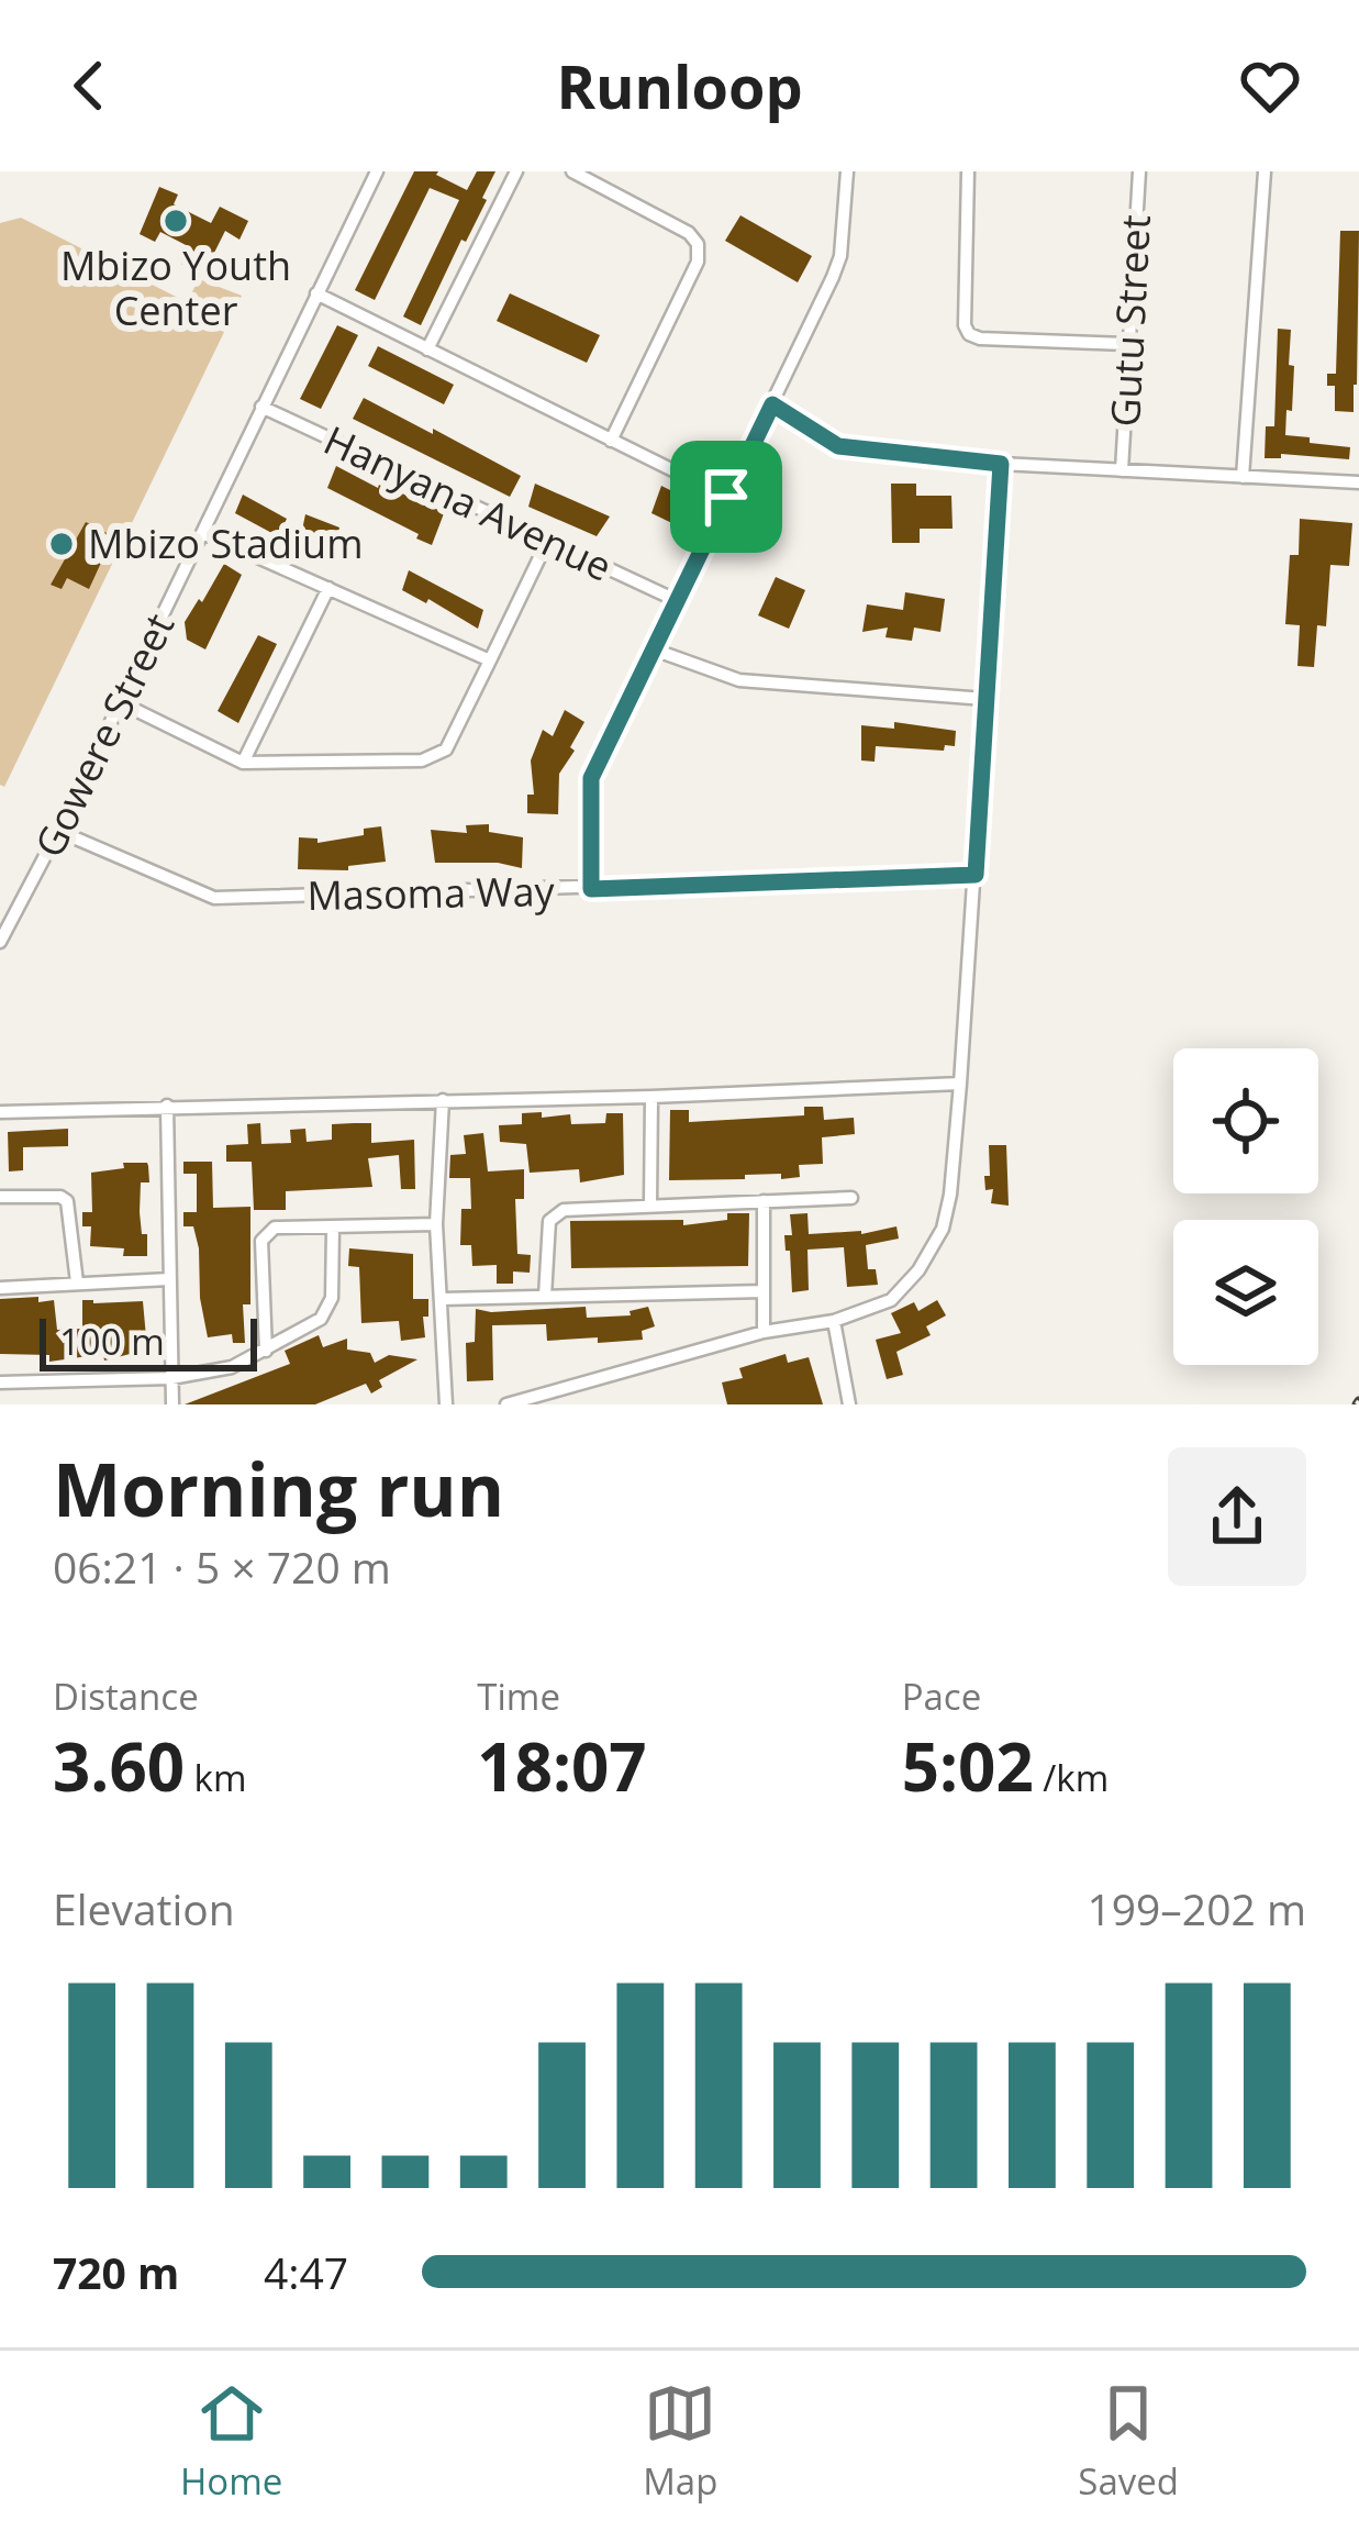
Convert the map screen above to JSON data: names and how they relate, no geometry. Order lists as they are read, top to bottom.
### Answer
{
  "streets": {
    "street": [
      "Gutu Street",
      "Hanyana Avenue",
      "Gowere Street",
      "Masoma Way"
    ]
  },
  "crossings": [
    ["Hanyana Avenue", "Gowere Street"],
    ["Gowere Street", "Masoma Way"]
  ],
  "places": ["Mbizo Youth Center", "Mbizo Stadium"],
  "scale_bar": "100 m",
  "page": {
    "header": "Runloop",
    "scale": "100 m",
    "heading": ["Morning run", "06:21 · 5 × 720 m"],
    "stats": [
      ["Distance", "3.60 km"],
      ["Time", "18:07"],
      ["Pace", "5:02 /km"]
    ],
    "chart": ["Elevation", "199–202 m"],
    "list": [
      {
        "name": "720 m",
        "note": "4:47"
      }
    ],
    "tabs": ["Home", "Map", "Saved"]
  }
}
